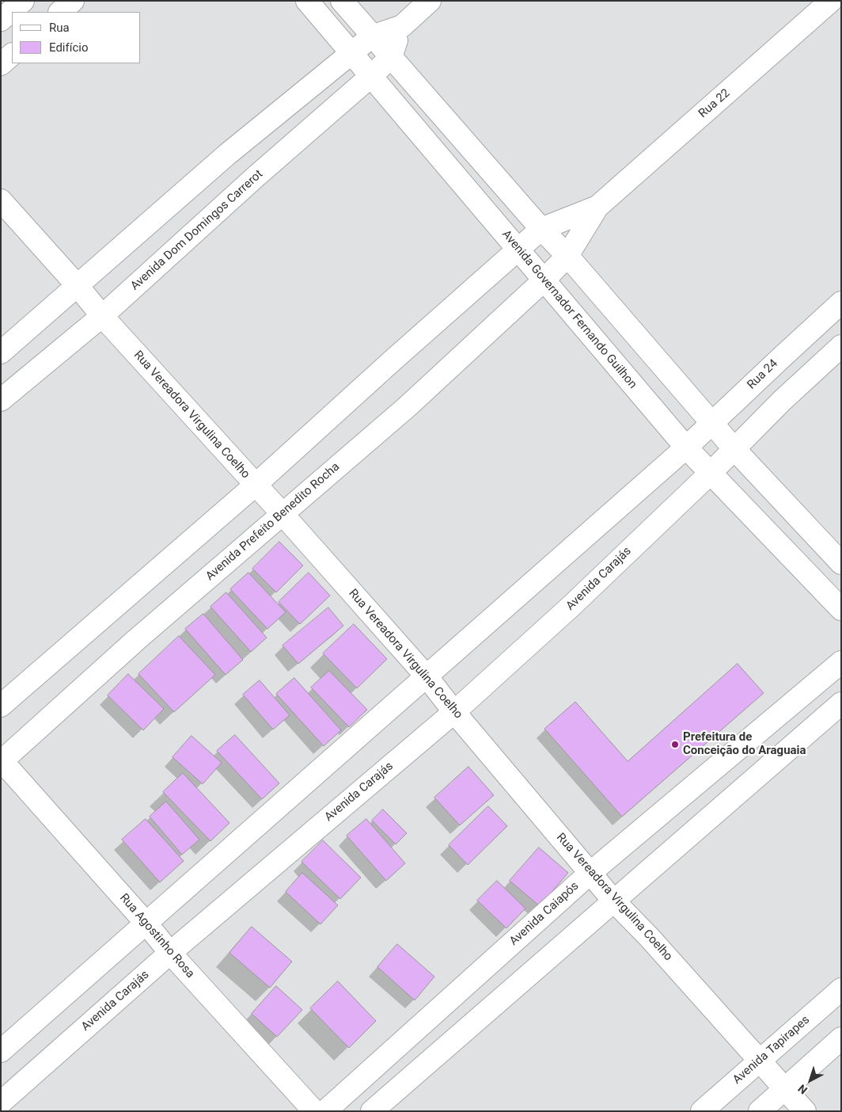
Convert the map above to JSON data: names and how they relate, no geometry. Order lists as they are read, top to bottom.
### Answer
{
  "streets": {
    "street": [
      "Rua 22",
      "Avenida Dom Domingos Carrerot",
      "Avenida Governador Fernando Guilhon",
      "Rua 24",
      "Rua Vereadora Virgulina Coelho",
      "Avenida Prefeito Benedito Rocha",
      "Avenida Carajás",
      "Avenida Caiapós",
      "Rua Agostinho Rosa",
      "Avenida Tapirapes"
    ]
  },
  "crossings": [
    ["Rua 22", "Avenida Governador Fernando Guilhon"],
    ["Rua 22", "Avenida Prefeito Benedito Rocha"],
    ["Avenida Dom Domingos Carrerot", "Avenida Governador Fernando Guilhon"],
    ["Avenida Dom Domingos Carrerot", "Rua Vereadora Virgulina Coelho"],
    ["Avenida Governador Fernando Guilhon", "Rua 24"],
    ["Avenida Governador Fernando Guilhon", "Avenida Prefeito Benedito Rocha"],
    ["Avenida Governador Fernando Guilhon", "Avenida Carajás"],
    ["Rua Vereadora Virgulina Coelho", "Avenida Prefeito Benedito Rocha"],
    ["Rua Vereadora Virgulina Coelho", "Avenida Carajás"],
    ["Rua Vereadora Virgulina Coelho", "Avenida Caiapós"],
    ["Rua Vereadora Virgulina Coelho", "Avenida Tapirapes"],
    ["Avenida Prefeito Benedito Rocha", "Rua Agostinho Rosa"],
    ["Avenida Carajás", "Rua Agostinho Rosa"]
  ],
  "places": ["Prefeitura de Conceição do Araguaia"],
  "legend": ["Rua", "Edifício"],
  "north": "bottom left"
}
